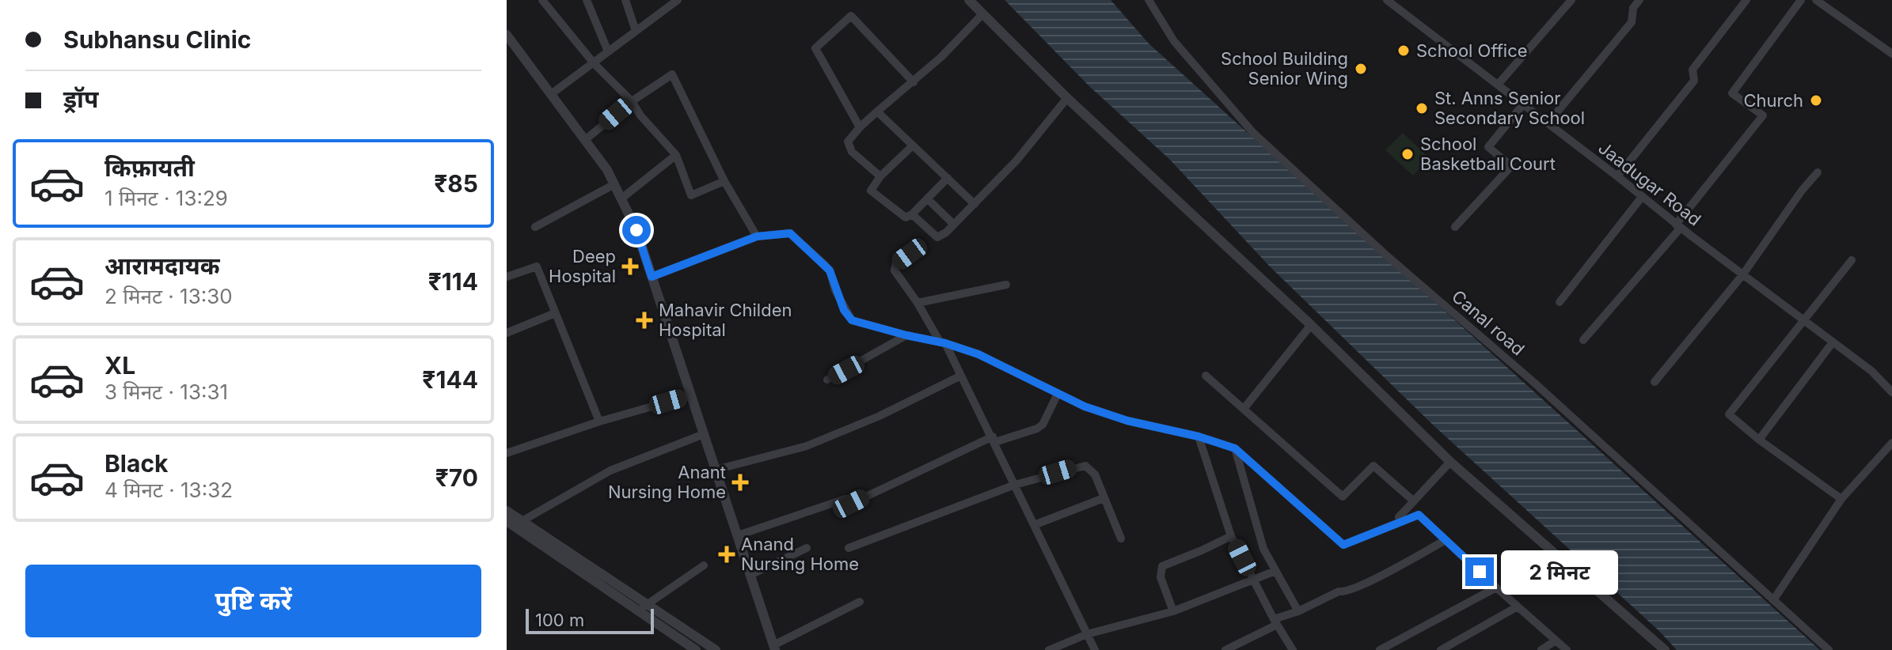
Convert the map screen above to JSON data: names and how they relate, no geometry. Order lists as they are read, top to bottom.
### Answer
{
  "streets": {
    "street": ["Jaadugar Road", "Canal road"]
  },
  "places": {
    "other": [
      "School Office",
      "School Building Senior Wing",
      "Church",
      "St. Anns Senior Secondary School",
      "School Basketball Court"
    ],
    "health": [
      "Deep Hospital",
      "Mahavir Childen Hospital",
      "Anant Nursing Home",
      "Anand Nursing Home"
    ]
  },
  "scale_bar": "100 m",
  "page": {
    "banner": ["Subhansu Clinic", "ड्रॉप"],
    "list": [
      {
        "name": "किफ़ायती",
        "note": "1 मिनट · 13:29",
        "value": "₹85"
      },
      {
        "name": "आरामदायक",
        "note": "2 मिनट · 13:30",
        "value": "₹114"
      },
      {
        "name": "XL",
        "note": "3 मिनट · 13:31",
        "value": "₹144"
      },
      {
        "name": "Black",
        "note": "4 मिनट · 13:32",
        "value": "₹70"
      }
    ],
    "bubble": "2 मिनट",
    "buttons": "पुष्टि करें",
    "scale": "100 m"
  }
}
